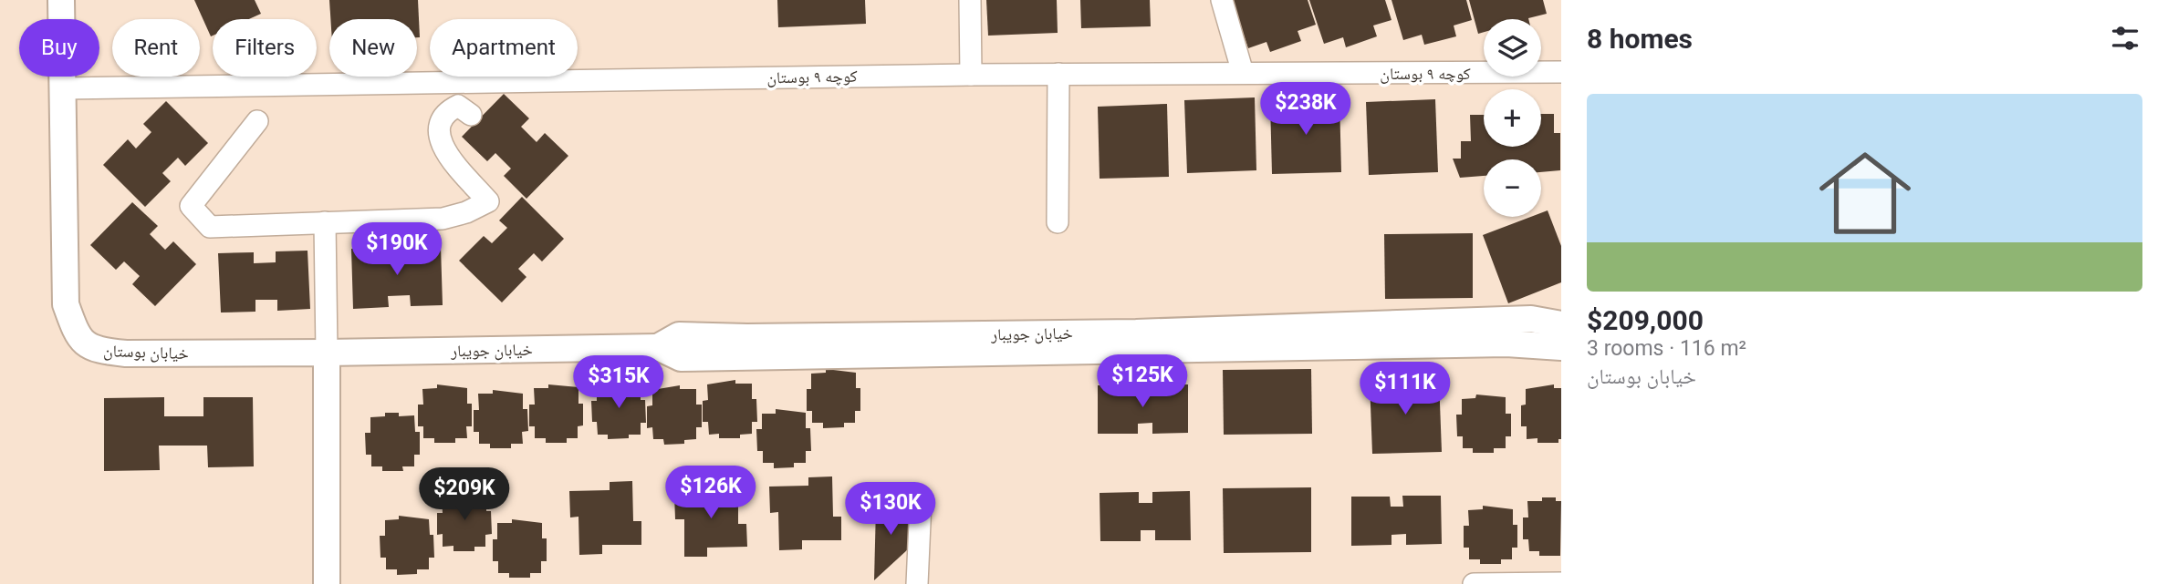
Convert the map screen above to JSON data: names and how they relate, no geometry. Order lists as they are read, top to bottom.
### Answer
{
  "streets": {
    "street": ["کوچه ۹ بوستان", "خیابان جویبار", "خیابان بوستان"]
  },
  "crossings": [
    ["کوچه ۹ بوستان", "خیابان بوستان"],
    ["خیابان جویبار", "خیابان بوستان"]
  ],
  "page": {
    "heading": "8 homes",
    "map_buttons": ["+", "−"],
    "chip": [
      "Buy",
      "Rent",
      "Filters",
      "New",
      "Apartment"
    ],
    "list": [
      {
        "name": "$209,000",
        "note": "3 rooms · 116 m² · خیابان بوستان"
      }
    ],
    "price": [
      "$238K",
      "$190K",
      "$125K",
      "$315K",
      "$111K",
      "$126K",
      "$209K",
      "$130K"
    ]
  }
}
